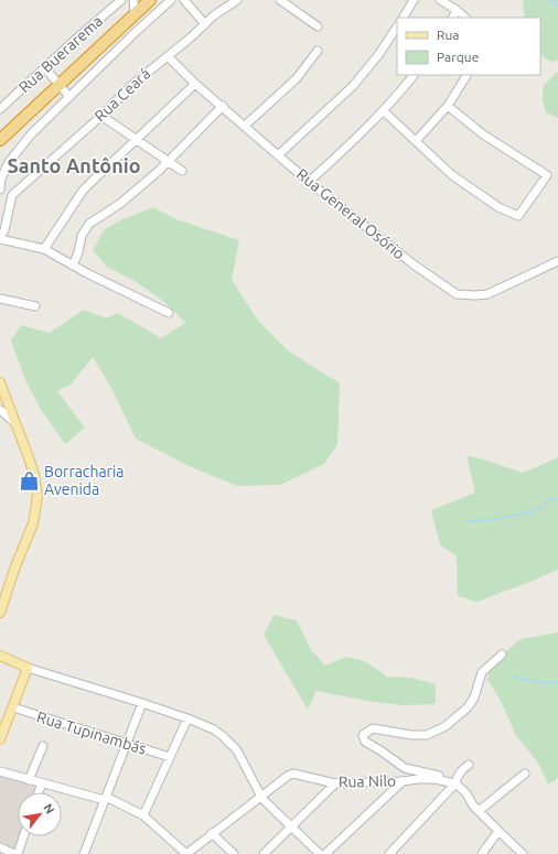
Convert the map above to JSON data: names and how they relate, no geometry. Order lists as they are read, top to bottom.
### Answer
{
  "streets": {
    "street": [
      "Rua Buerarema",
      "Rua Ceará",
      "Rua General Osório",
      "Rua Tupinambás",
      "Rua Nilo"
    ]
  },
  "crossings": [
    ["Rua Ceará", "Rua General Osório"]
  ],
  "districts": ["Santo Antônio"],
  "places": {
    "shop": ["Borracharia Avenida"]
  },
  "legend": ["Rua", "Parque"],
  "north": "top right"
}
